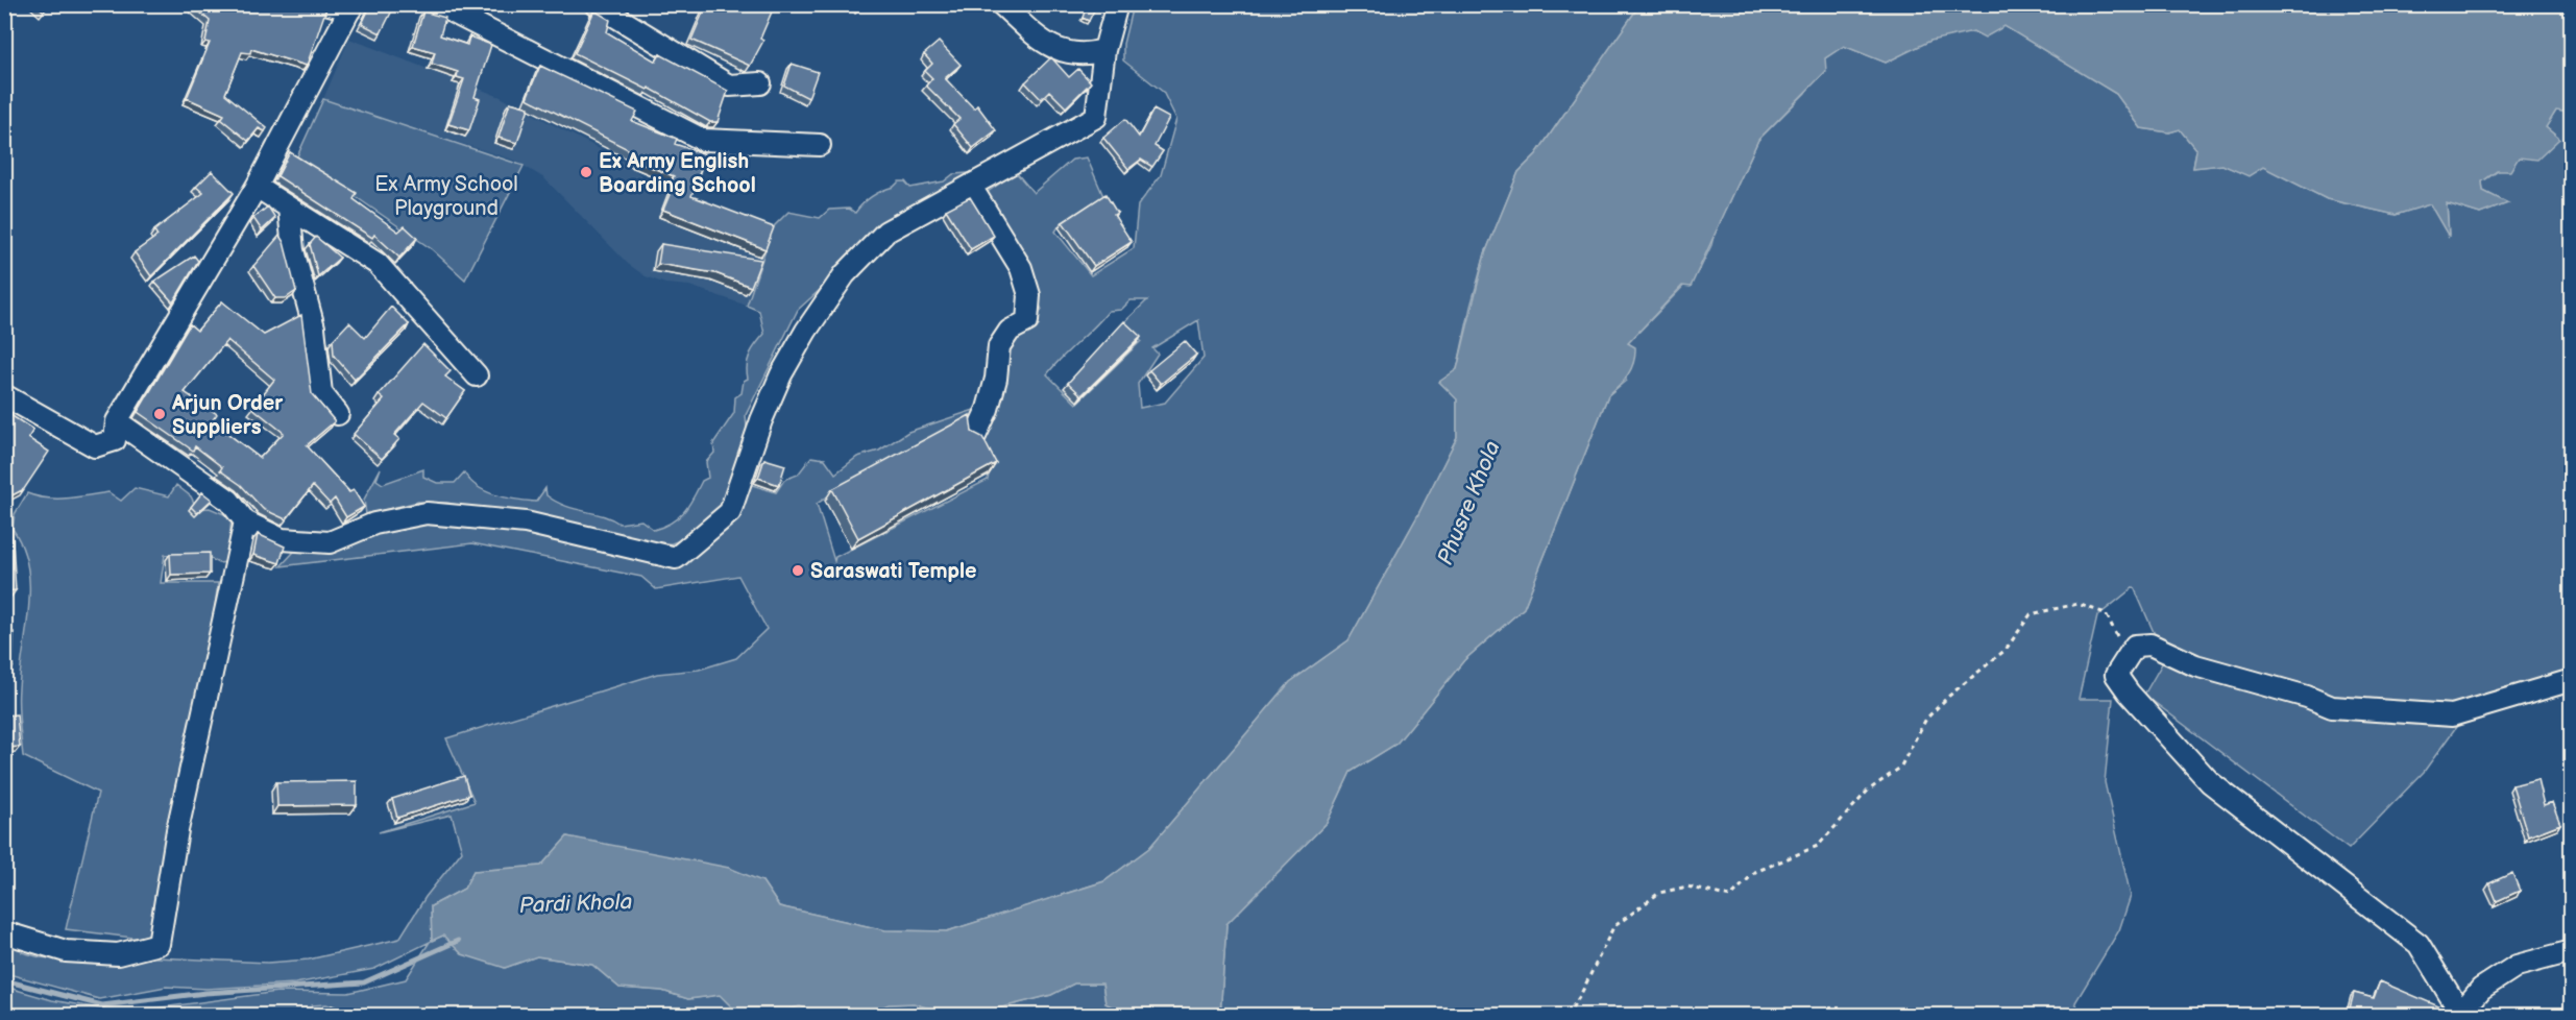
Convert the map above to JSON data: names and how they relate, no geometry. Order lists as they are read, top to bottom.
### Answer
{
  "water": ["Phusre Khola", "Pardi Khola"],
  "parks": ["Ex Army School Playground"],
  "places": ["Ex Army English Boarding School", "Arjun Order Suppliers", "Saraswati Temple"]
}
